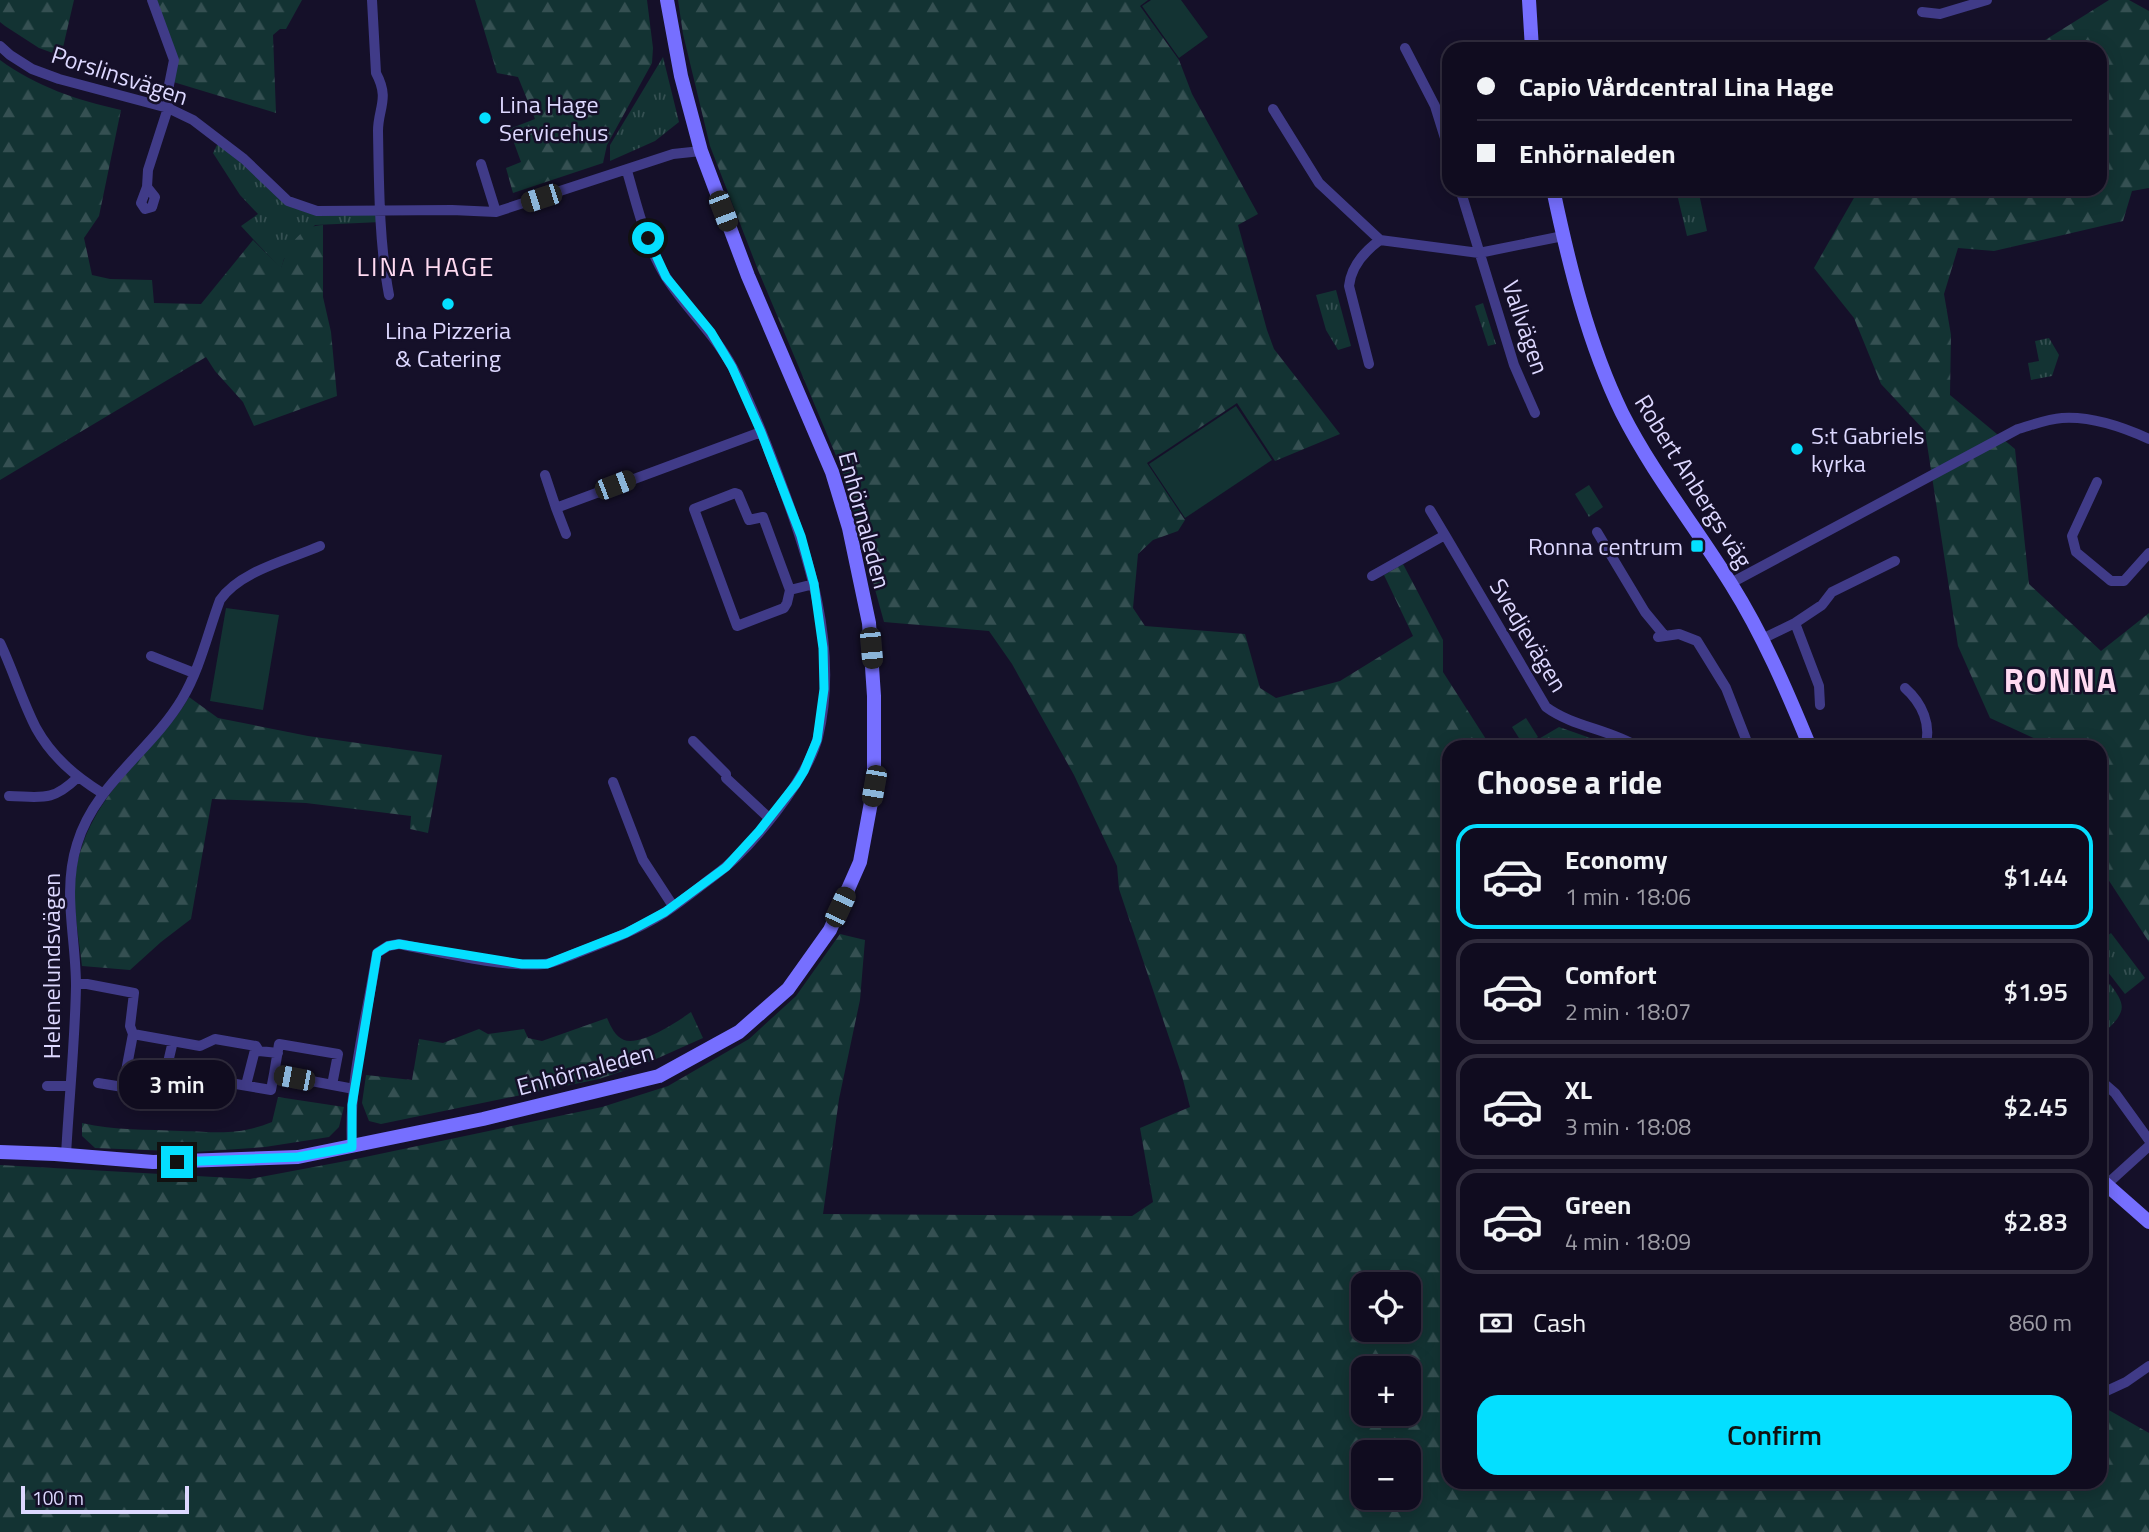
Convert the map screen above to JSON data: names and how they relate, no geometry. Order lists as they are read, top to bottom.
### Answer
{
  "streets": {
    "street": [
      "Porslinsvägen",
      "Vallvägen",
      "Robert Anbergs väg",
      "Enhörnaleden",
      "Svedjevägen",
      "Helenelundsvägen"
    ]
  },
  "crossings": [
    ["Porslinsvägen", "Enhörnaleden"],
    ["Enhörnaleden", "Helenelundsvägen"]
  ],
  "districts": ["LINA HAGE", "RONNA"],
  "places": {
    "other": ["Lina Hage Servicehus", "Lina Pizzeria & Catering", "S:t Gabriels kyrka"],
    "transit": ["Ronna centrum"]
  },
  "scale_bar": "100 m",
  "page": {
    "banner": ["Capio Vårdcentral Lina Hage", "Enhörnaleden"],
    "heading": "Choose a ride",
    "list": [
      {
        "name": "Economy",
        "note": "1 min · 18:06",
        "value": "$1.44"
      },
      {
        "name": "Comfort",
        "note": "2 min · 18:07",
        "value": "$1.95"
      },
      {
        "name": "XL",
        "note": "3 min · 18:08",
        "value": "$2.45"
      },
      {
        "name": "Green",
        "note": "4 min · 18:09",
        "value": "$2.83"
      }
    ],
    "bubble": "3 min",
    "map_buttons": ["+", "−"],
    "pay": ["Cash", "860 m"],
    "buttons": "Confirm",
    "scale": "100 m"
  }
}
